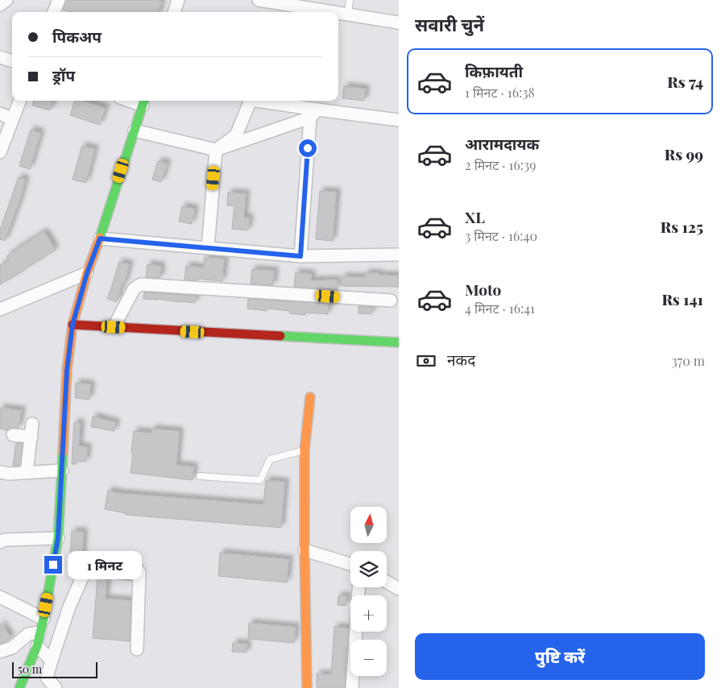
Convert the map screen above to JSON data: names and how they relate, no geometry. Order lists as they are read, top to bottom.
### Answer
{
  "scale_bar": "50 m",
  "north": "top",
  "page": {
    "heading": "सवारी चुनें",
    "banner": ["पिकअप", "ड्रॉप"],
    "list": [
      {
        "name": "किफ़ायती",
        "note": "1 मिनट · 16:38",
        "value": "Rs 74"
      },
      {
        "name": "आरामदायक",
        "note": "2 मिनट · 16:39",
        "value": "Rs 99"
      },
      {
        "name": "XL",
        "note": "3 मिनट · 16:40",
        "value": "Rs 125"
      },
      {
        "name": "Moto",
        "note": "4 मिनट · 16:41",
        "value": "Rs 141"
      }
    ],
    "pay": ["नकद", "370 m"],
    "map_buttons": ["+", "−"],
    "bubble": "1 मिनट",
    "buttons": "पुष्टि करें",
    "scale": "50 m"
  }
}
